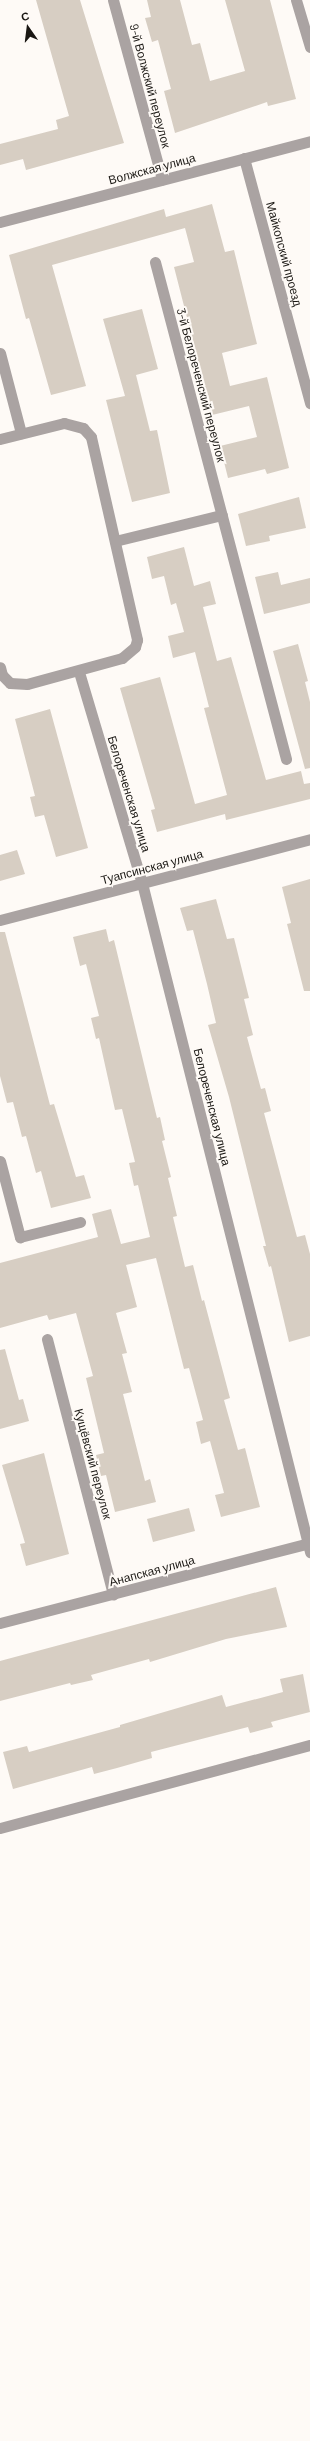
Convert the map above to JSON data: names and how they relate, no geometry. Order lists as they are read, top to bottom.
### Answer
{
  "streets": {
    "street": [
      "9-й Волжский переулок",
      "Волжская улица",
      "Майкопский проезд",
      "3-й Белореченский переулок",
      "Белореченская улица",
      "Туапсинская улица",
      "Кущёвский переулок",
      "Анапская улица"
    ]
  },
  "crossings": [
    ["9-й Волжский переулок", "Волжская улица"],
    ["Волжская улица", "Майкопский проезд"],
    ["Белореченская улица", "Туапсинская улица"],
    ["Белореченская улица", "Анапская улица"],
    ["Кущёвский переулок", "Анапская улица"]
  ],
  "north": "top"
}
